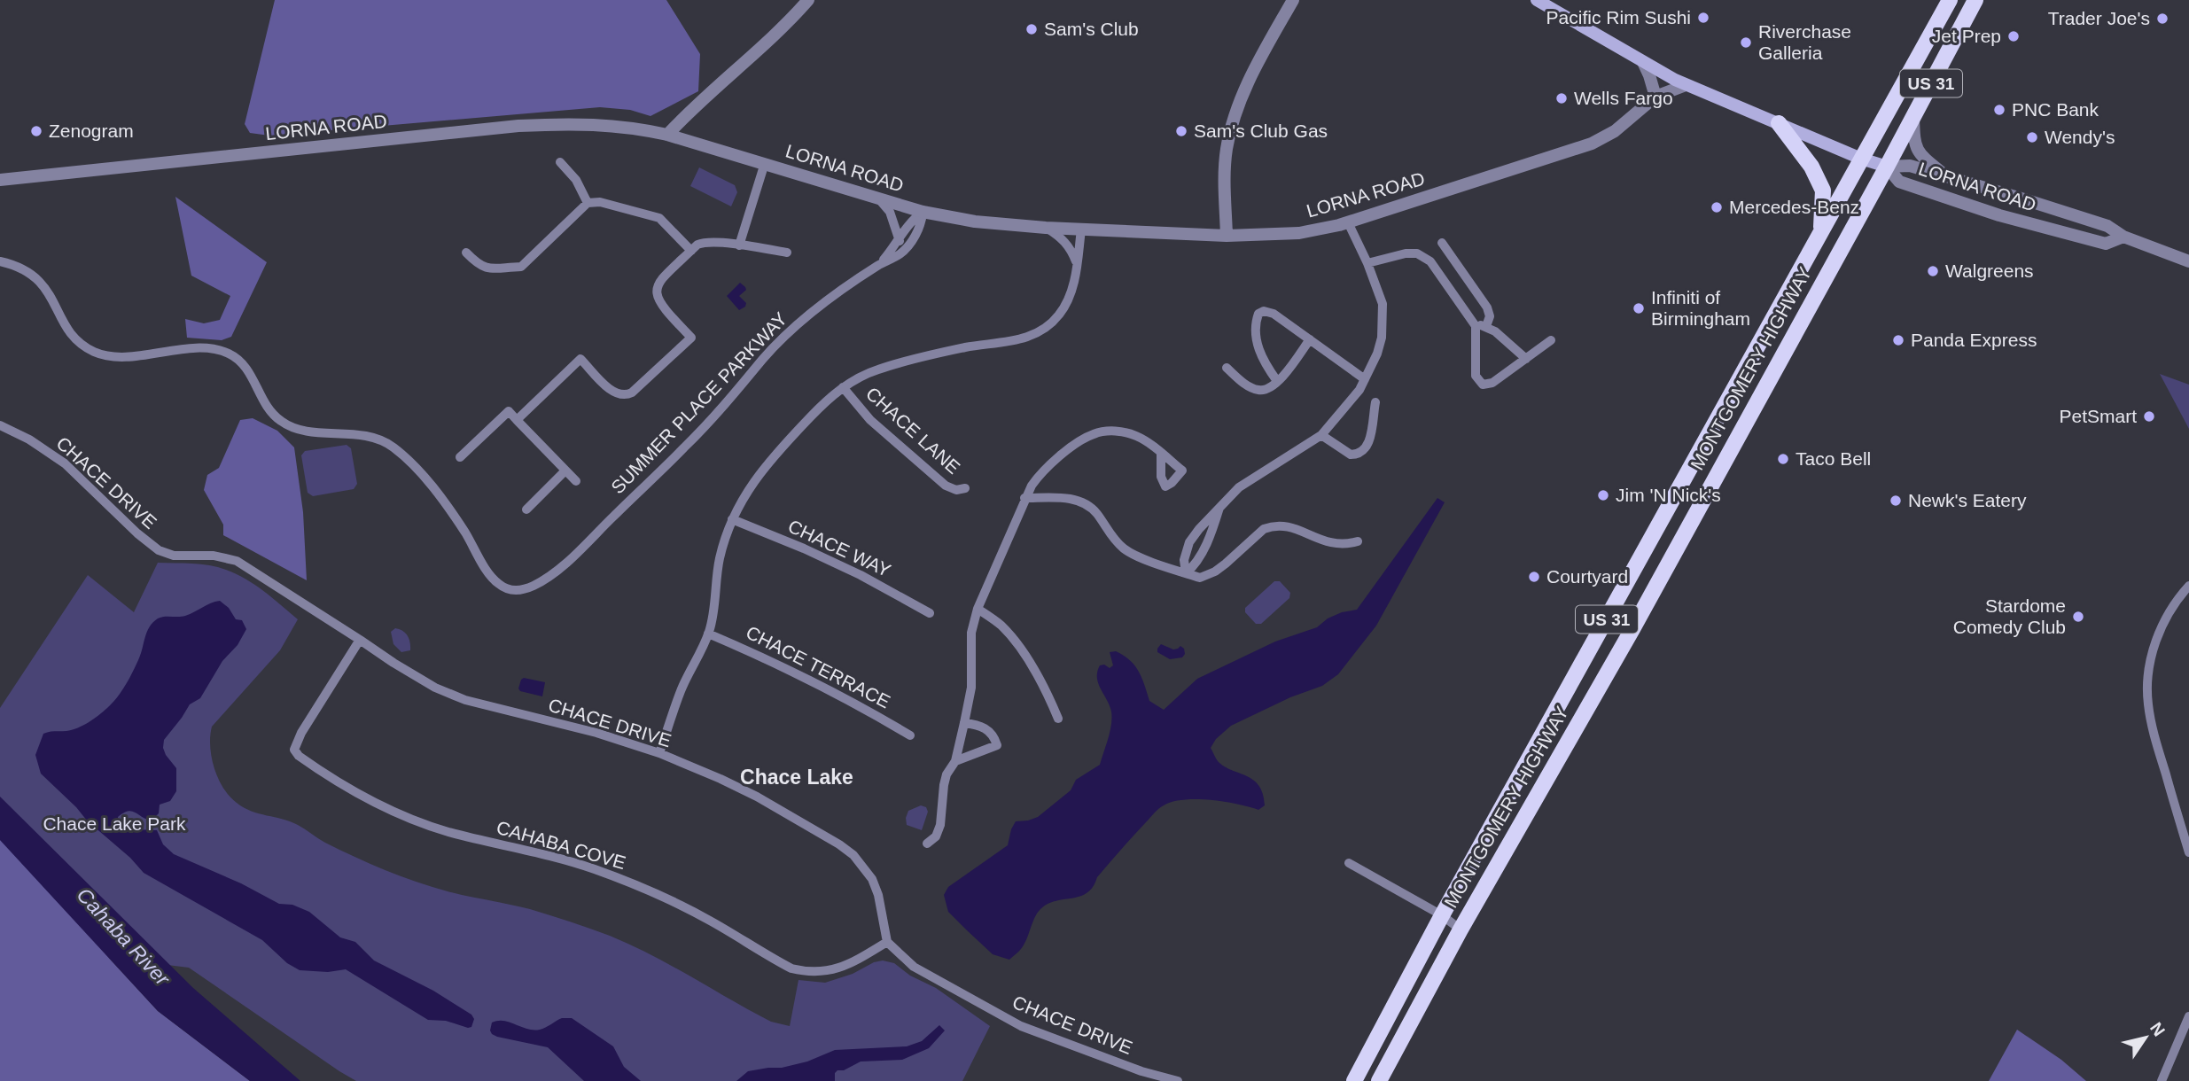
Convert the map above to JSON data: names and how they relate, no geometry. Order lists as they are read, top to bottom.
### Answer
{
  "streets": {
    "main road": ["US 31", "MONTGOMERY HIGHWAY"],
    "street": [
      "LORNA ROAD",
      "SUMMER PLACE PARKWAY",
      "CHACE LANE",
      "CHACE DRIVE",
      "CHACE WAY",
      "CHACE TERRACE",
      "CAHABA COVE"
    ]
  },
  "crossings": [
    ["LORNA ROAD", "MONTGOMERY HIGHWAY"],
    ["LORNA ROAD", "SUMMER PLACE PARKWAY"],
    ["CHACE DRIVE", "CAHABA COVE"]
  ],
  "districts": ["Chace Lake"],
  "water": ["Cahaba River"],
  "parks": ["Chace Lake Park"],
  "places": [
    "Pacific Rim Sushi",
    "Trader Joe's",
    "Sam's Club",
    "Jet Prep",
    "Riverchase Galleria",
    "Wells Fargo",
    "PNC Bank",
    "Zenogram",
    "Sam's Club Gas",
    "Wendy's",
    "Mercedes-Benz",
    "Walgreens",
    "Infiniti of Birmingham",
    "Panda Express",
    "PetSmart",
    "Taco Bell",
    "Jim 'N Nick's",
    "Newk's Eatery",
    "Courtyard",
    "Stardome Comedy Club"
  ],
  "north": "top right"
}
